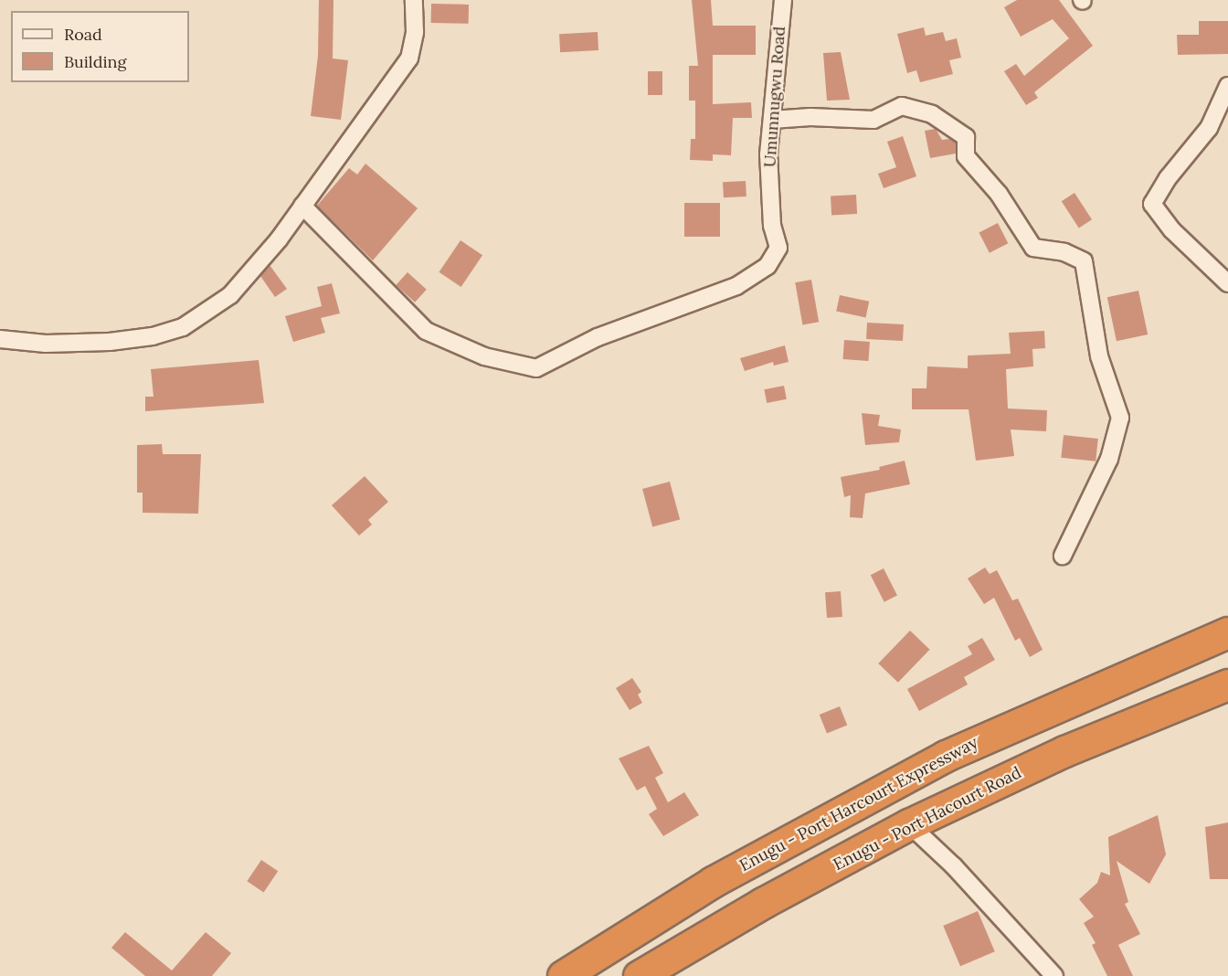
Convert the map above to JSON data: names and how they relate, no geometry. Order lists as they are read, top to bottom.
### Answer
{
  "streets": {
    "highway": ["Enugu - Port Harcourt Expressway", "Enugu - Port Hacourt Road"],
    "street": ["Umunnugwu Road"]
  },
  "legend": ["Road", "Building"]
}
